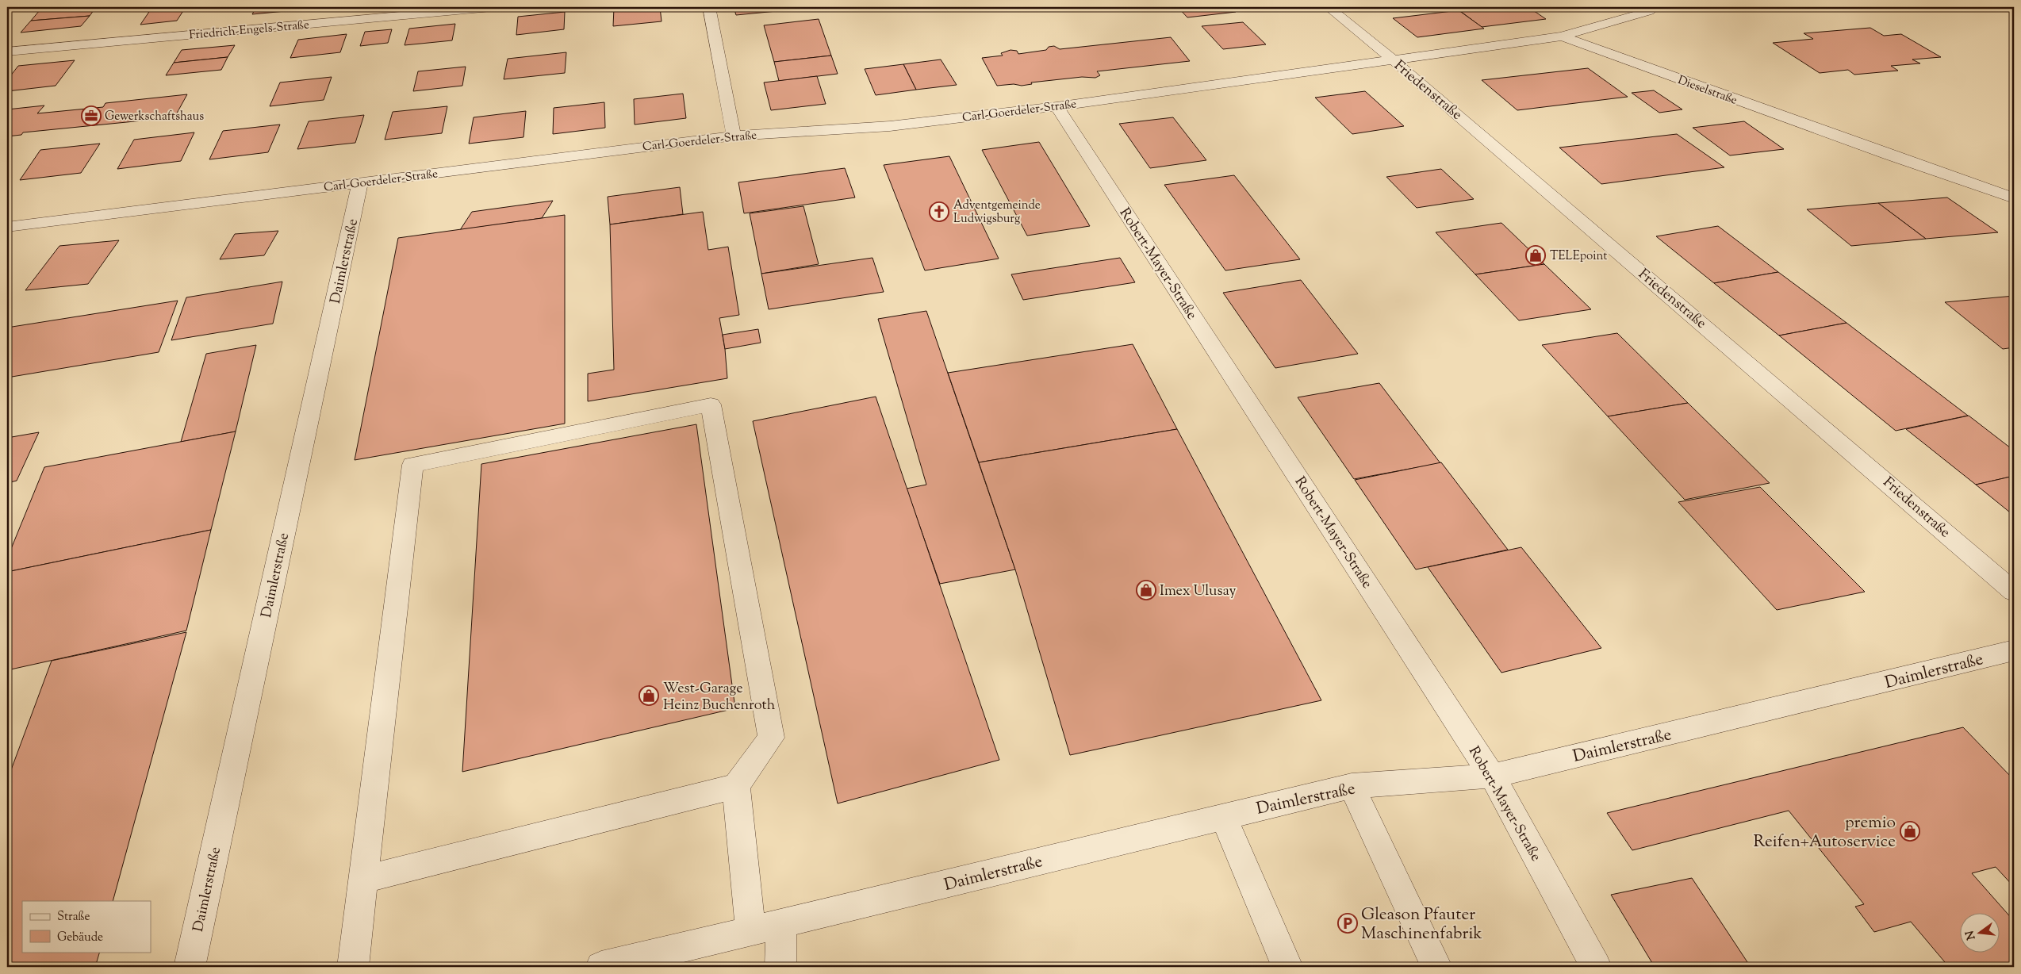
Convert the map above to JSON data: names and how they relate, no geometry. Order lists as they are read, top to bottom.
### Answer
{
  "streets": {
    "street": [
      "Friedrich-Engels-Straße",
      "Friedenstraße",
      "Dieselstraße",
      "Carl-Goerdeler-Straße",
      "Daimlerstraße",
      "Robert-Mayer-Straße"
    ]
  },
  "crossings": [
    ["Friedenstraße", "Dieselstraße"],
    ["Friedenstraße", "Carl-Goerdeler-Straße"],
    ["Dieselstraße", "Carl-Goerdeler-Straße"],
    ["Carl-Goerdeler-Straße", "Daimlerstraße"],
    ["Carl-Goerdeler-Straße", "Robert-Mayer-Straße"],
    ["Daimlerstraße", "Robert-Mayer-Straße"]
  ],
  "places": {
    "office": ["Gewerkschaftshaus"],
    "church": ["Adventgemeinde Ludwigsburg"],
    "shop": [
      "TELEpoint",
      "Imex Ulusay",
      "West-Garage Heinz Buchenroth",
      "premio Reifen+Autoservice"
    ],
    "parking": ["Gleason Pfauter Maschinenfabrik"]
  },
  "legend": ["Straße", "Gebäude"],
  "north": "left"
}
